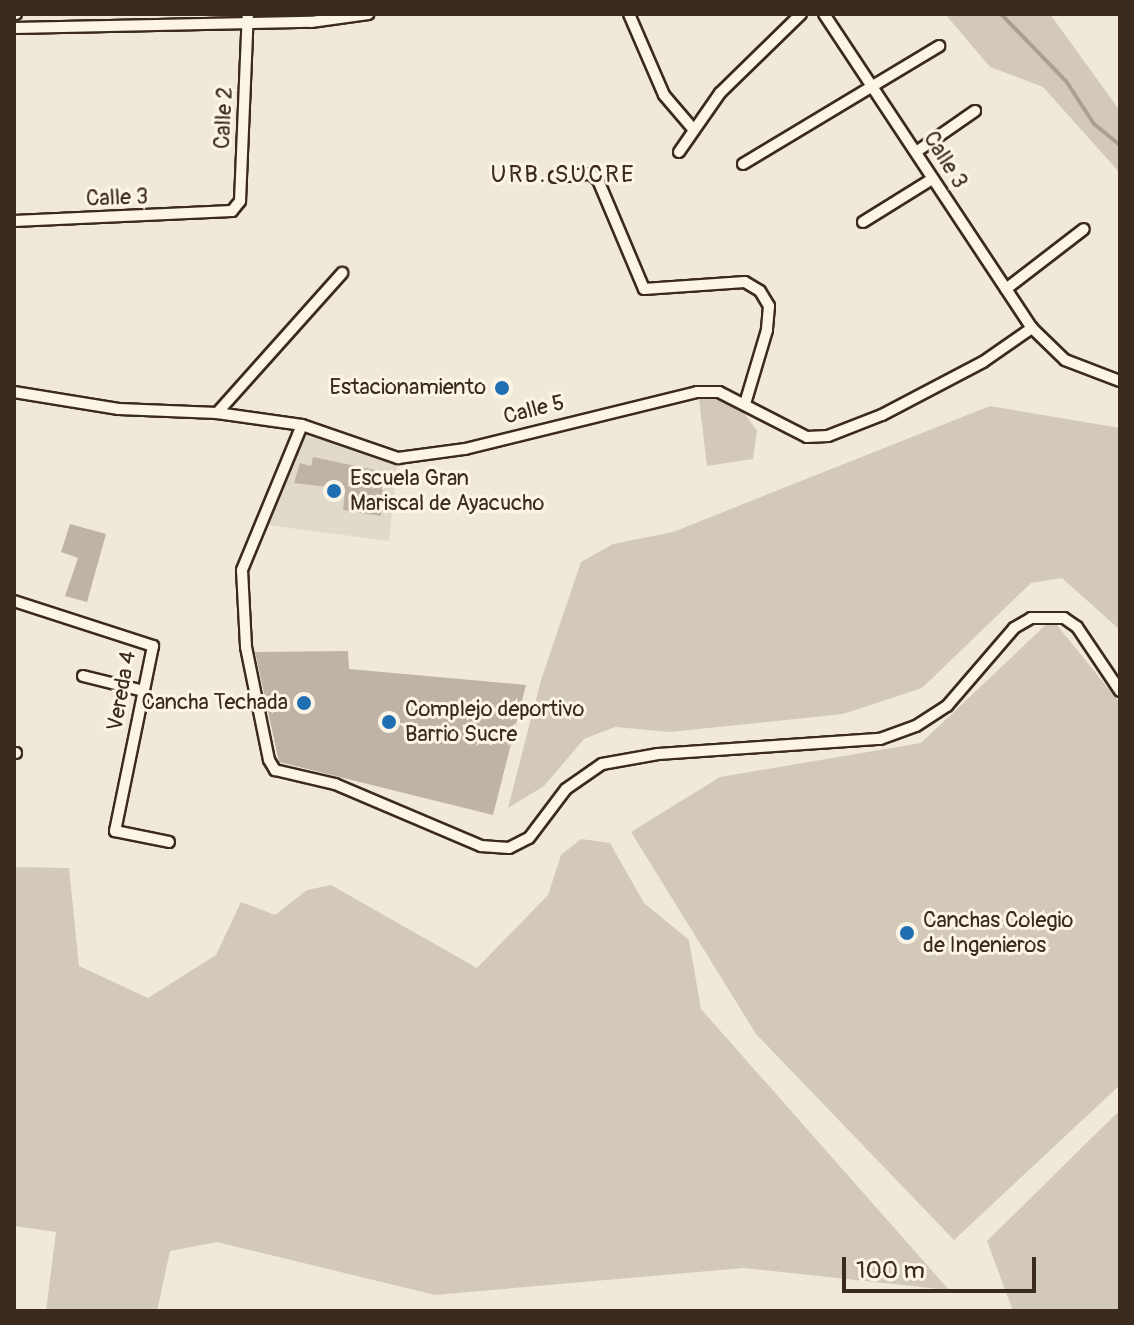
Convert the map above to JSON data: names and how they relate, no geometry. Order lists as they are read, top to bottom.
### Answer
{
  "streets": {
    "street": [
      "Calle 2",
      "Calle 3",
      "Calle 5",
      "Vereda 4"
    ]
  },
  "crossings": [
    ["Calle 2", "Calle 3"],
    ["Calle 3", "Calle 5"]
  ],
  "districts": ["URB. SUCRE"],
  "places": [
    "Estacionamiento",
    "Escuela Gran Mariscal de Ayacucho",
    "Cancha Techada",
    "Complejo deportivo Barrio Sucre",
    "Canchas Colegio de Ingenieros"
  ],
  "scale_bar": "100 m"
}
